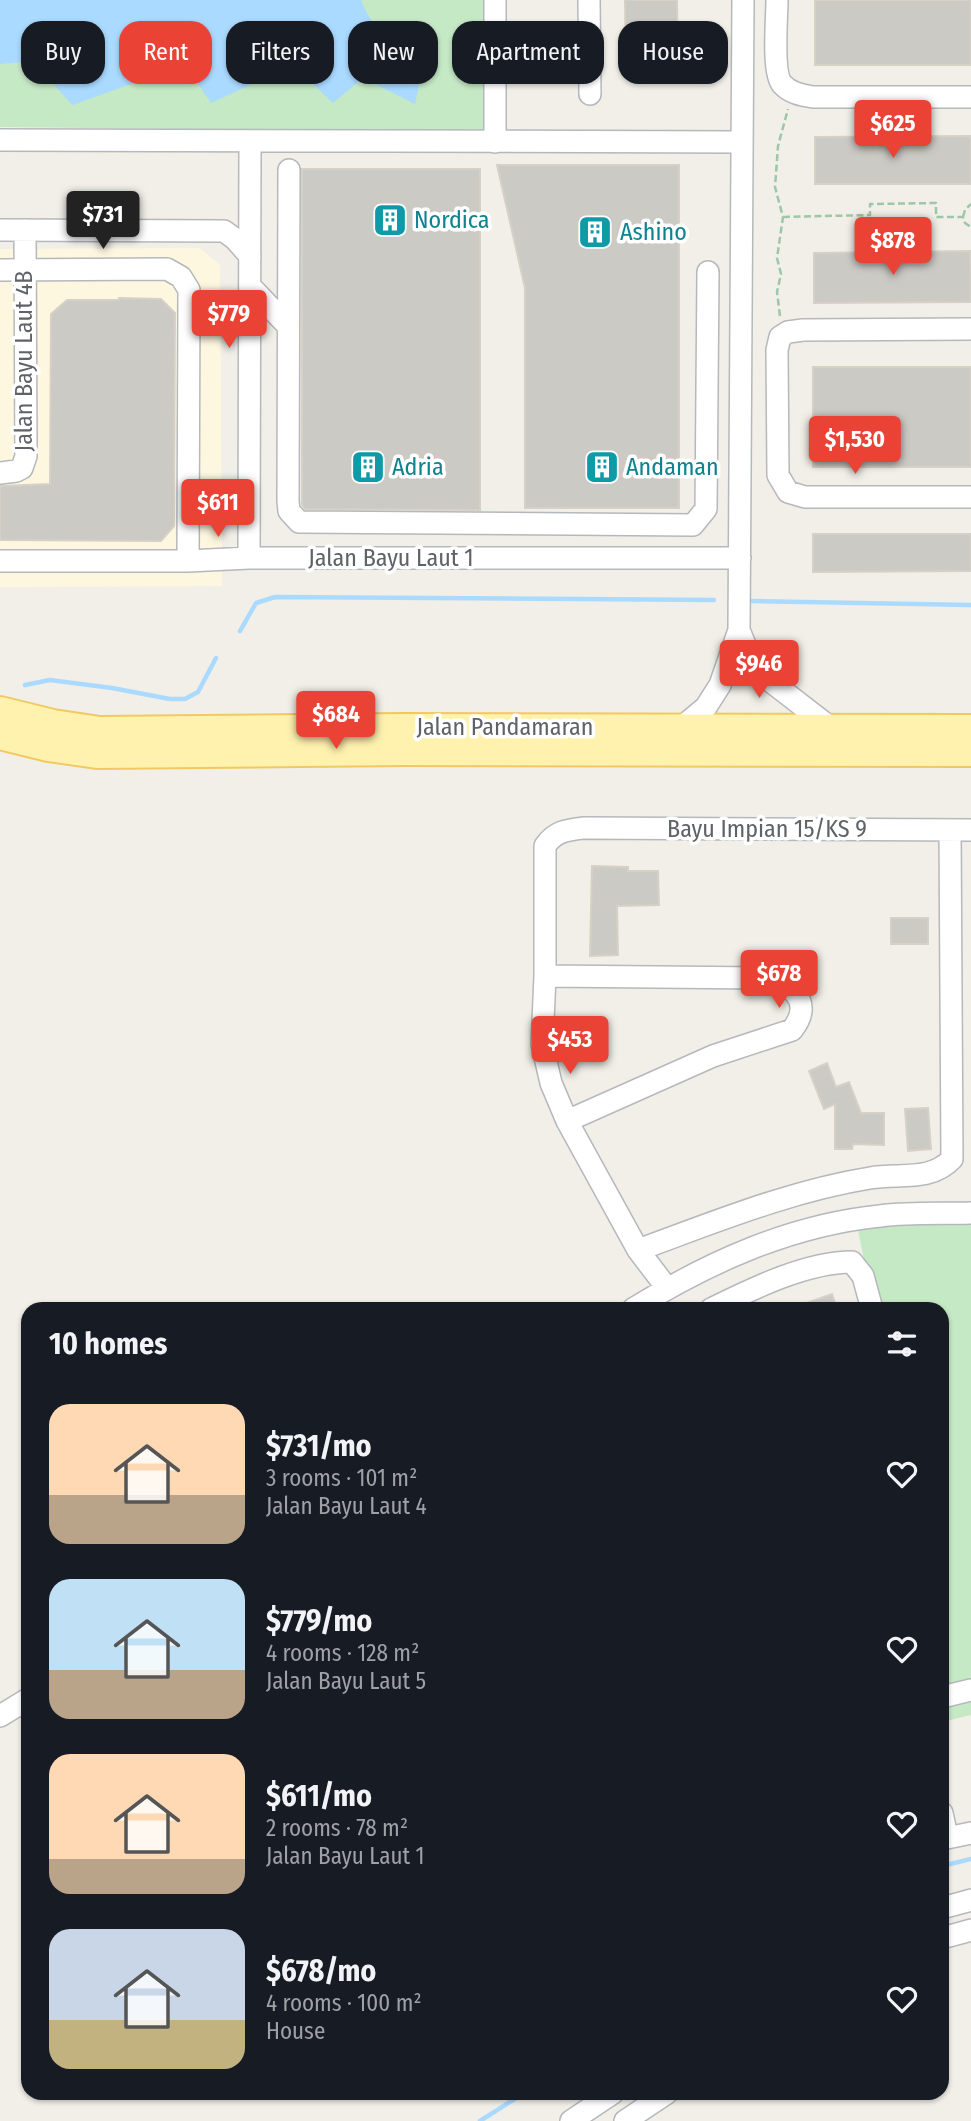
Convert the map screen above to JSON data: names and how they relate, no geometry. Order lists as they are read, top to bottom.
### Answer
{
  "streets": {
    "main road": ["Jalan Pandamaran"],
    "street": ["Jalan Bayu Laut 4B", "Jalan Bayu Laut 1", "Bayu Impian 15/KS 9"]
  },
  "places": {
    "building": [
      "Nordica",
      "Ashino",
      "Adria",
      "Andaman"
    ]
  },
  "page": {
    "chip": [
      "Buy",
      "Rent",
      "Filters",
      "New",
      "Apartment",
      "House"
    ],
    "price": [
      "$625",
      "$731",
      "$878",
      "$779",
      "$1,530",
      "$611",
      "$946",
      "$684",
      "$678",
      "$453"
    ],
    "heading": "10 homes",
    "list": [
      {
        "name": "$731/mo",
        "note": "3 rooms · 101 m² · Jalan Bayu Laut 4"
      },
      {
        "name": "$779/mo",
        "note": "4 rooms · 128 m² · Jalan Bayu Laut 5"
      },
      {
        "name": "$611/mo",
        "note": "2 rooms · 78 m² · Jalan Bayu Laut 1"
      },
      {
        "name": "$678/mo",
        "note": "4 rooms · 100 m² · House"
      }
    ]
  }
}
